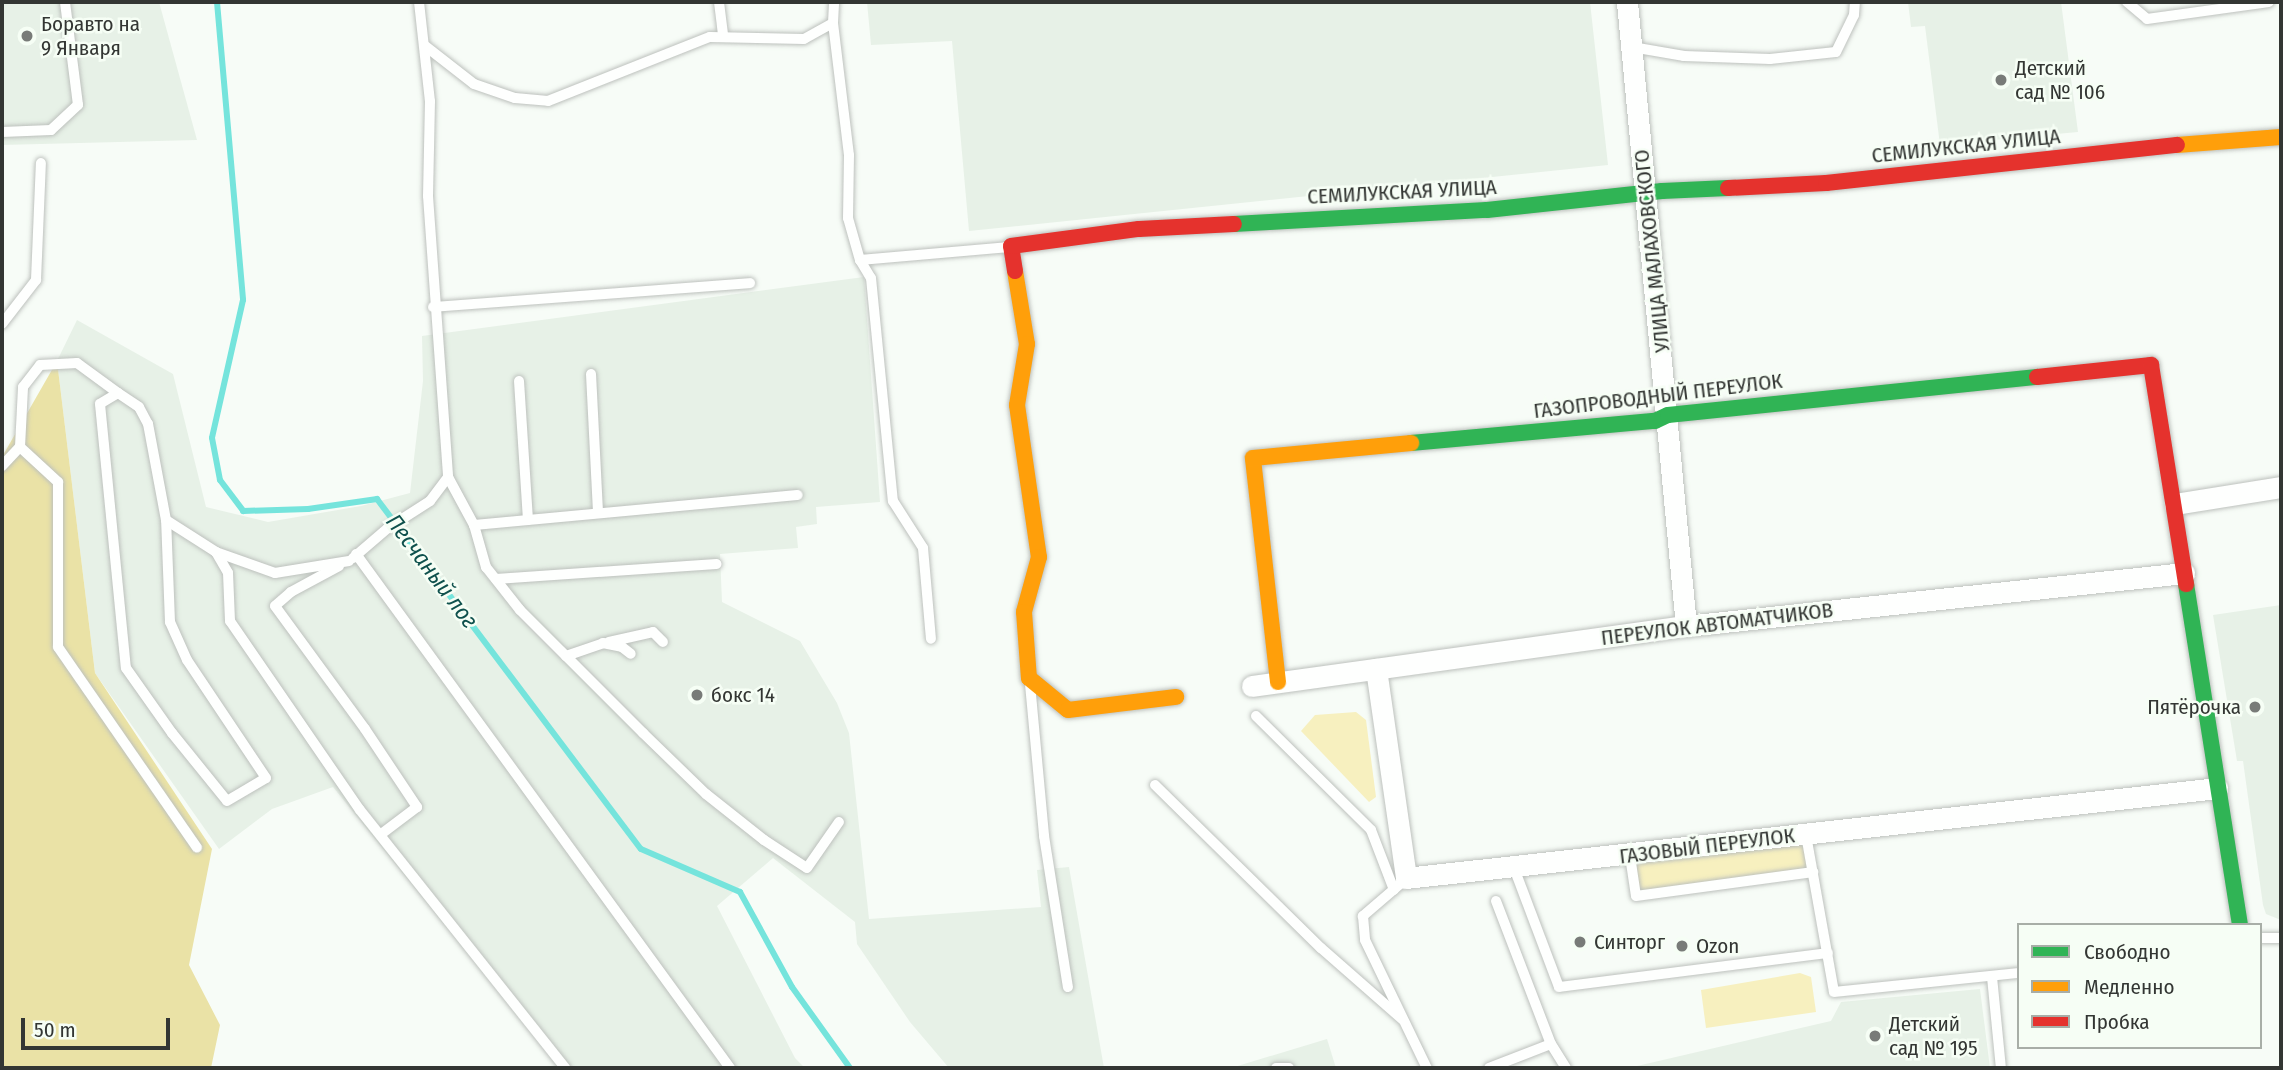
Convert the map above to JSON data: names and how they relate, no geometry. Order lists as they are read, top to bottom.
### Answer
{
  "streets": {
    "street": [
      "СЕМИЛУКСКАЯ УЛИЦА",
      "УЛИЦА МАЛАХОВСКОГО",
      "ГАЗОПРОВОДНЫЙ ПЕРЕУЛОК",
      "ПЕРЕУЛОК АВТОМАТЧИКОВ",
      "ГАЗОВЫЙ ПЕРЕУЛОК"
    ]
  },
  "crossings": [
    ["СЕМИЛУКСКАЯ УЛИЦА", "УЛИЦА МАЛАХОВСКОГО"],
    ["УЛИЦА МАЛАХОВСКОГО", "ГАЗОПРОВОДНЫЙ ПЕРЕУЛОК"],
    ["УЛИЦА МАЛАХОВСКОГО", "ПЕРЕУЛОК АВТОМАТЧИКОВ"],
    ["ГАЗОПРОВОДНЫЙ ПЕРЕУЛОК", "ПЕРЕУЛОК АВТОМАТЧИКОВ"]
  ],
  "water": ["Песчаный лог"],
  "places": [
    "Боравто на 9 Января",
    "Детский сад № 106",
    "бокс 14",
    "Пятёрочка",
    "Синторг",
    "Ozon",
    "Детский сад № 195"
  ],
  "legend": ["Свободно", "Медленно", "Пробка"],
  "scale_bar": "50 m"
}
